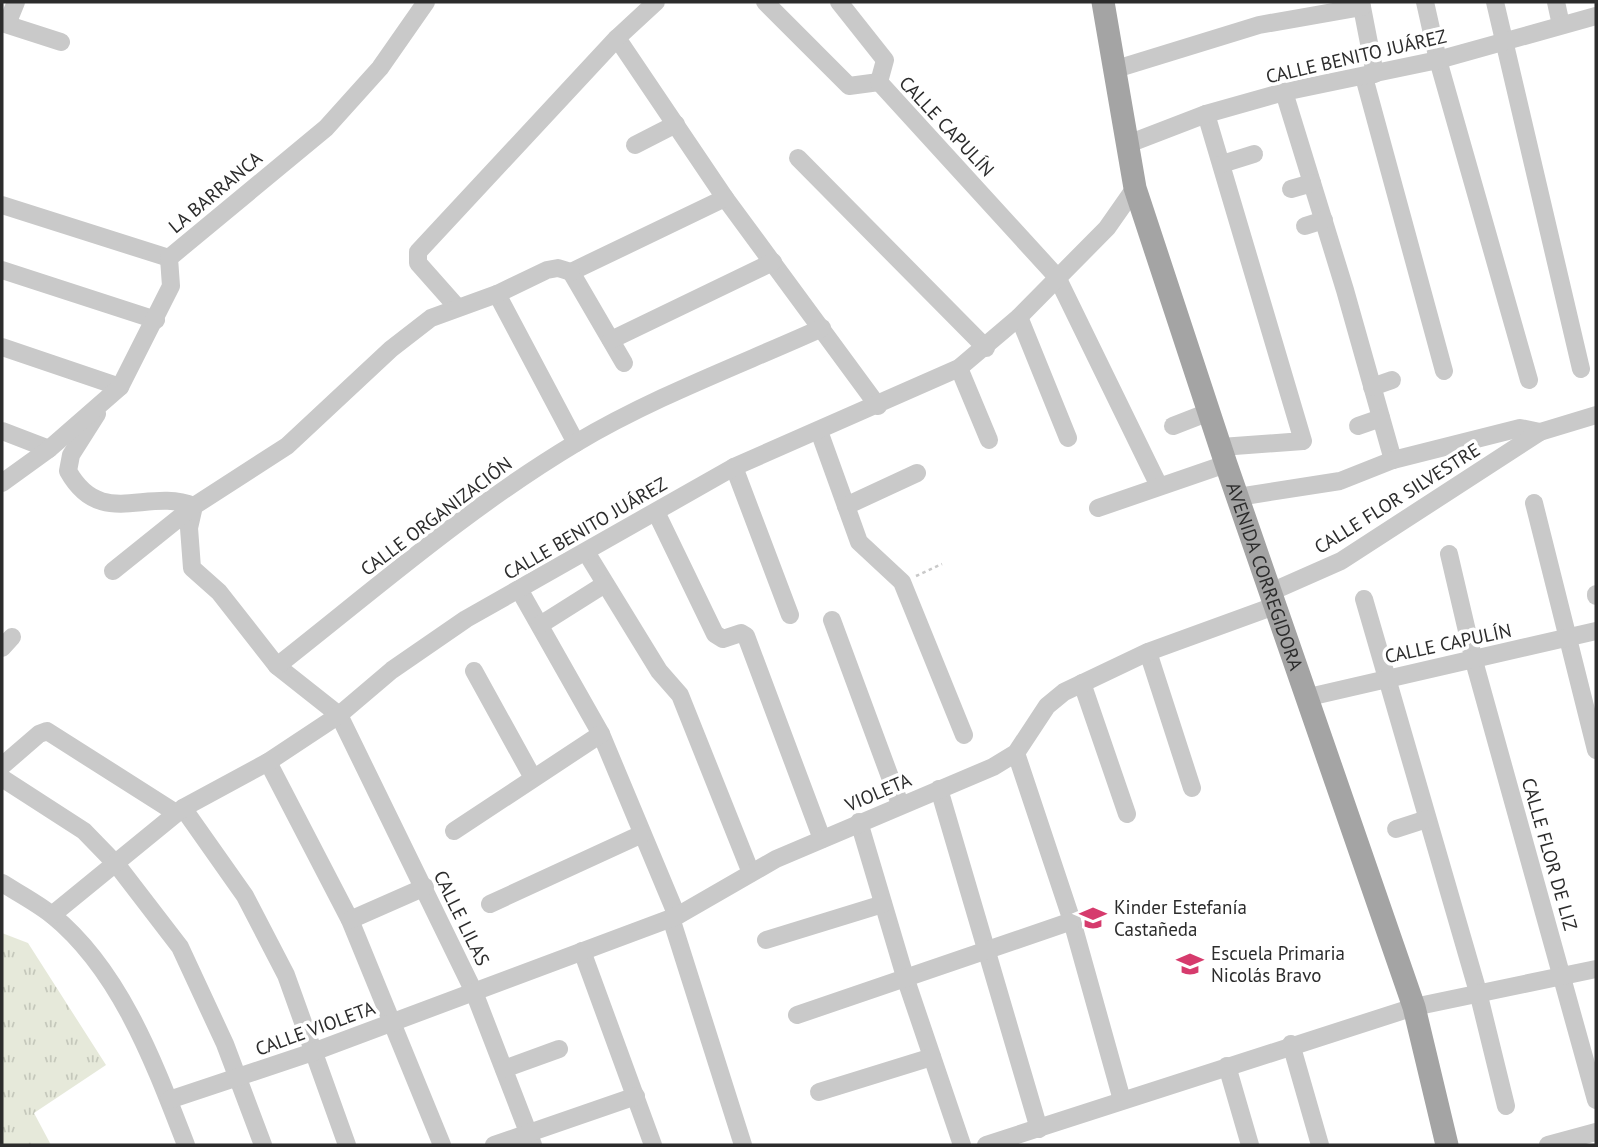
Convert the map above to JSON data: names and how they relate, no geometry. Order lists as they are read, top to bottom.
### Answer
{
  "streets": {
    "main road": ["AVENIDA CORREGIDORA"],
    "street": [
      "CALLE BENITO JUÁREZ",
      "CALLE CAPULÍN",
      "LA BARRANCA",
      "CALLE FLOR SILVESTRE",
      "CALLE ORGANIZACIÓN",
      "VIOLETA",
      "CALLE FLOR DE LIZ",
      "CALLE LILAS",
      "CALLE VIOLETA"
    ]
  },
  "crossings": [
    ["CALLE BENITO JUÁREZ", "CALLE CAPULÍN"],
    ["CALLE BENITO JUÁREZ", "AVENIDA CORREGIDORA"],
    ["CALLE BENITO JUÁREZ", "CALLE LILAS"],
    ["CALLE CAPULÍN", "AVENIDA CORREGIDORA"],
    ["CALLE CAPULÍN", "CALLE FLOR DE LIZ"],
    ["CALLE FLOR SILVESTRE", "AVENIDA CORREGIDORA"],
    ["CALLE FLOR SILVESTRE", "VIOLETA"],
    ["AVENIDA CORREGIDORA", "VIOLETA"],
    ["VIOLETA", "CALLE LILAS"],
    ["VIOLETA", "CALLE VIOLETA"],
    ["CALLE LILAS", "CALLE VIOLETA"]
  ],
  "places": {
    "school or university": ["Kinder Estefanía Castañeda", "Escuela Primaria Nicolás Bravo"]
  }
}
